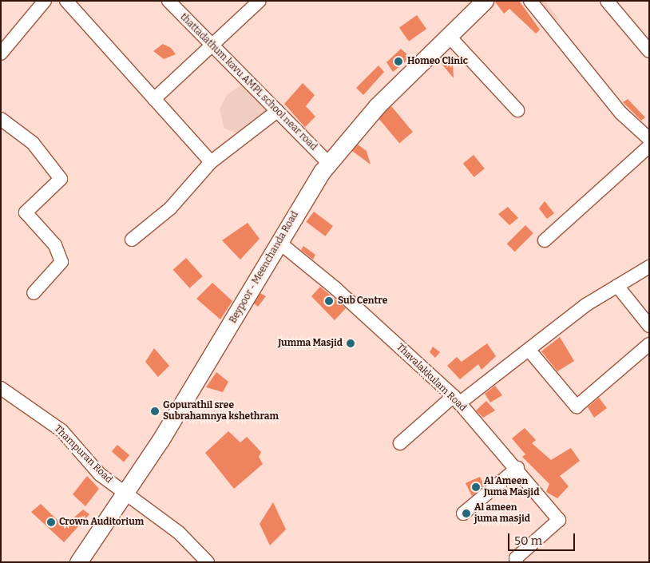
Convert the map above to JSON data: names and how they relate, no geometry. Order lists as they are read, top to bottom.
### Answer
{
  "streets": {
    "main road": ["Beypoor - Meenchanda Road"],
    "street": ["thattadathum kavu AMPL school near road", "Thavalakkulam Road", "Thampuran Road"]
  },
  "crossings": [
    ["thattadathum kavu AMPL school near road", "Beypoor - Meenchanda Road"],
    ["Beypoor - Meenchanda Road", "Thavalakkulam Road"],
    ["Beypoor - Meenchanda Road", "Thampuran Road"]
  ],
  "places": [
    "Homeo Clinic",
    "Sub Centre",
    "Jumma Masjid",
    "Gopurathil sree Subrahamnya kshethram",
    "Al Ameen Juma Masjid",
    "Al ameen juma masjid",
    "Crown Auditorium"
  ],
  "scale_bar": "50 m"
}
